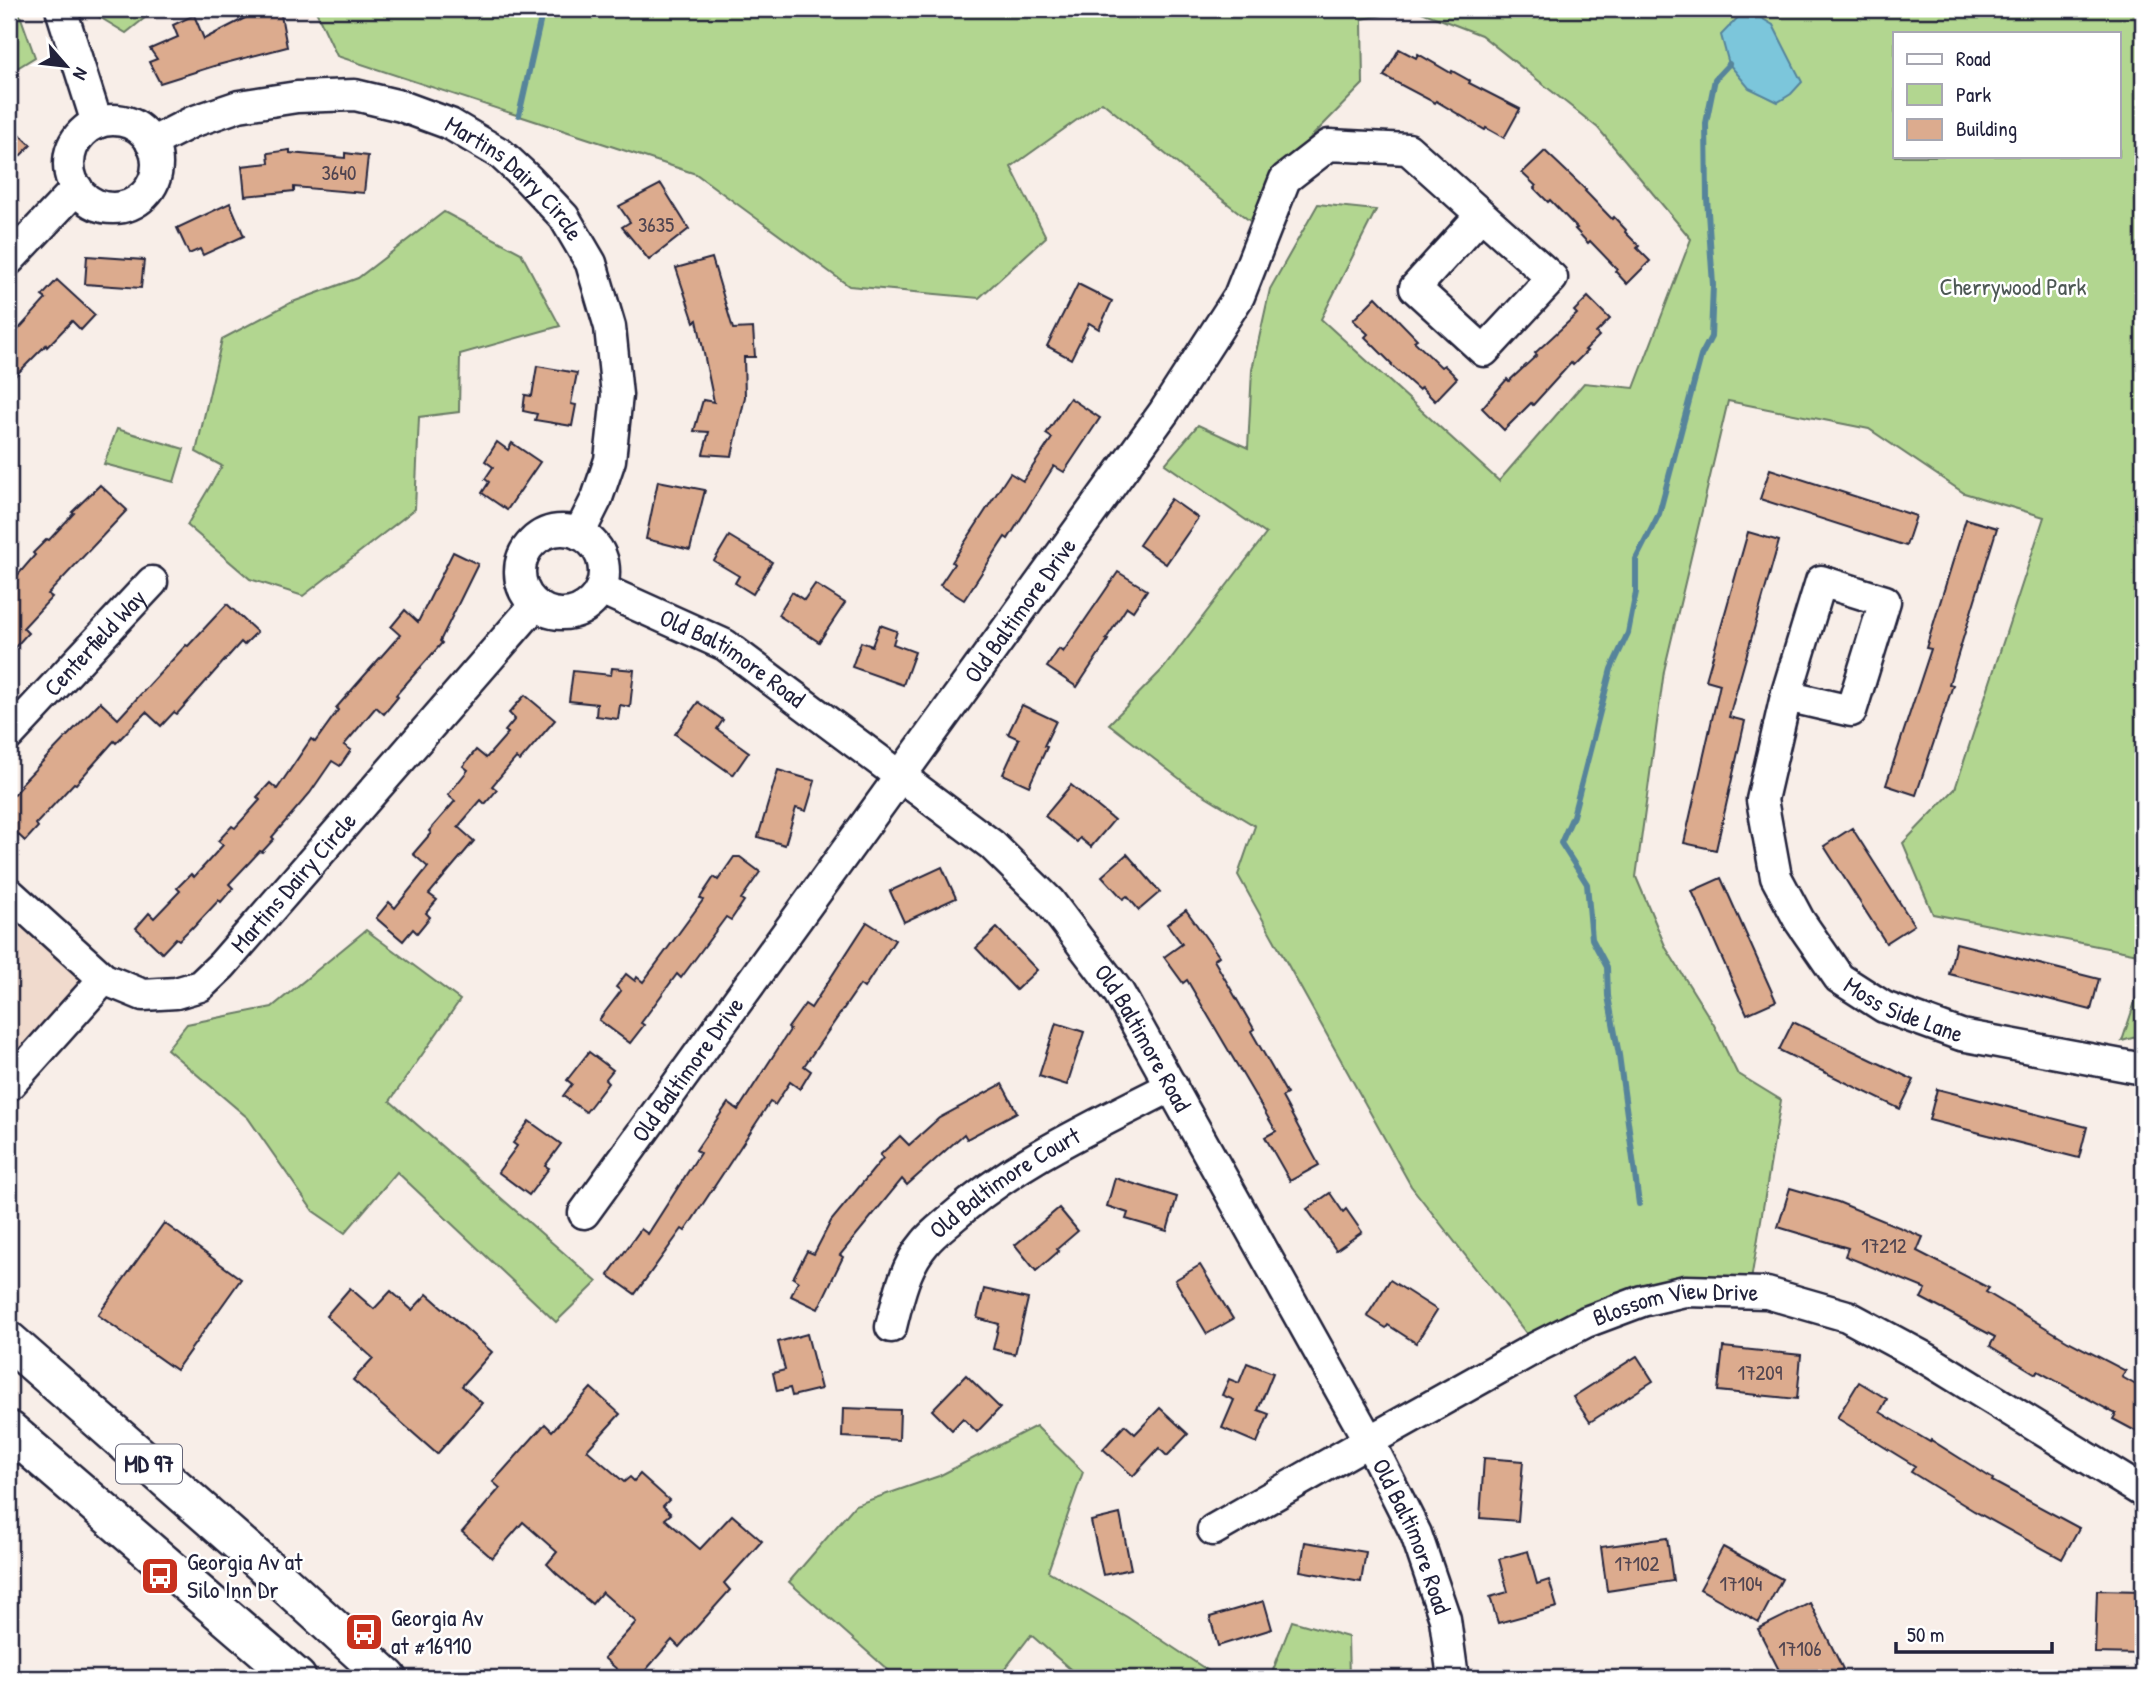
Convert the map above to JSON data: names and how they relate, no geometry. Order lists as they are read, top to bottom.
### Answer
{
  "streets": {
    "main road": ["MD 97"],
    "street": [
      "Martins Dairy Circle",
      "Old Baltimore Drive",
      "Centerfield Way",
      "Old Baltimore Road",
      "Moss Side Lane",
      "Old Baltimore Court",
      "Blossom View Drive"
    ]
  },
  "crossings": [
    ["Martins Dairy Circle", "Old Baltimore Road"],
    ["Old Baltimore Drive", "Old Baltimore Road"],
    ["Old Baltimore Road", "Old Baltimore Court"],
    ["Old Baltimore Road", "Blossom View Drive"]
  ],
  "parks": ["Cherrywood Park"],
  "places": {
    "bus stop": ["Georgia Av at Silo Inn Dr", "Georgia Av at #16910"]
  },
  "house_numbers": [
    "3640",
    "3635",
    "17212",
    "17209",
    "17102",
    "17104",
    "17106"
  ],
  "legend": ["Road", "Park", "Building"],
  "scale_bar": "50 m",
  "north": "bottom right"
}
